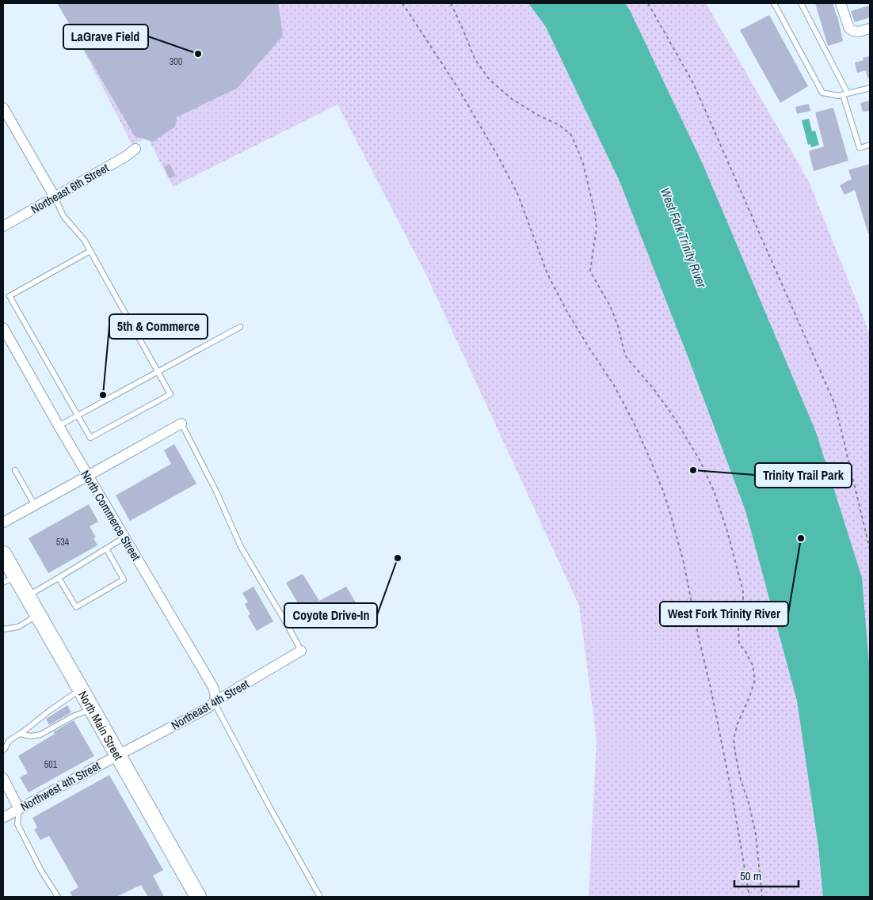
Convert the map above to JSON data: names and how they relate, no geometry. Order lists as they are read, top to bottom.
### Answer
{
  "streets": {
    "main road": ["North Main Street"],
    "street": [
      "Northeast 6th Street",
      "North Commerce Street",
      "Northeast 4th Street",
      "Northwest 4th Street"
    ]
  },
  "crossings": [
    ["North Commerce Street", "Northeast 4th Street"],
    ["Northeast 4th Street", "North Main Street"],
    ["Northeast 4th Street", "Northwest 4th Street"],
    ["North Main Street", "Northwest 4th Street"]
  ],
  "water": ["West Fork Trinity River"],
  "places": [
    "LaGrave Field",
    "5th & Commerce",
    "Trinity Trail Park",
    "West Fork Trinity River",
    "Coyote Drive-In"
  ],
  "house_numbers": ["300", "534", "501"],
  "scale_bar": "50 m"
}
